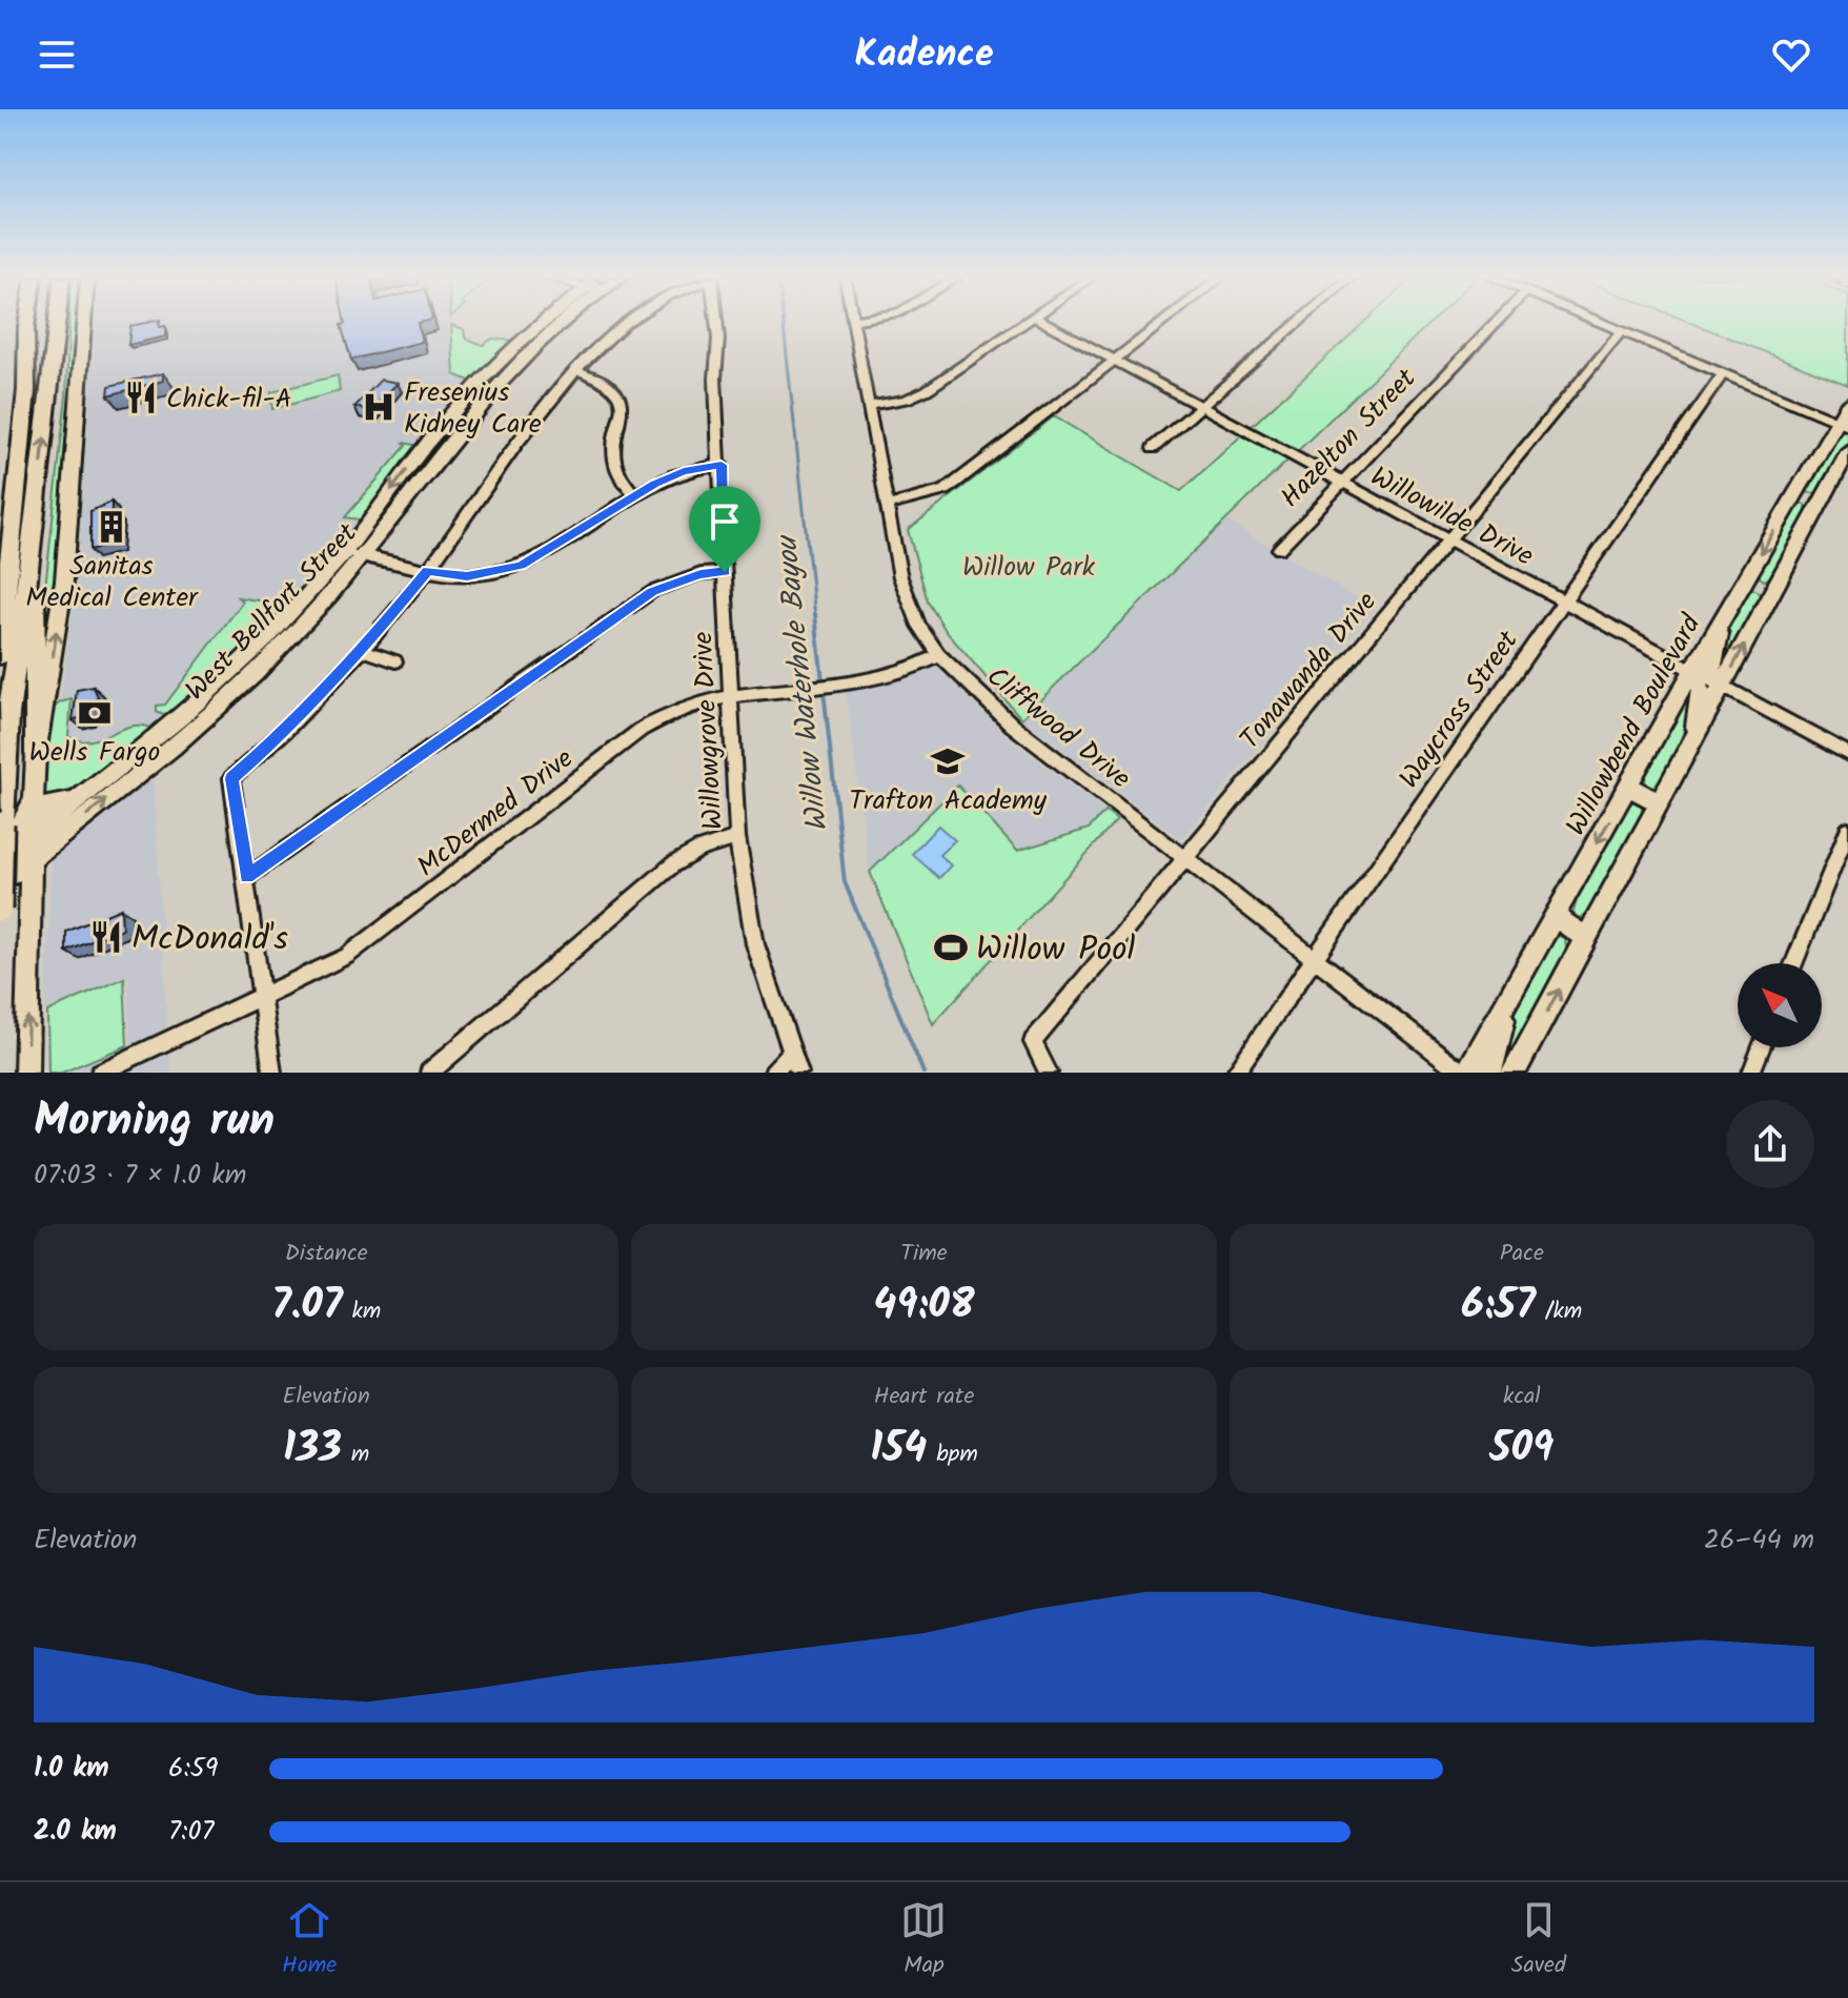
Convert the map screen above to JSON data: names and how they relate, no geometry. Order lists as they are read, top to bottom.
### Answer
{
  "streets": {
    "main road": ["West Bellfort Street", "Willowbend Boulevard"],
    "street": [
      "Hazelton Street",
      "Willowilde Drive",
      "Tonawanda Drive",
      "Waycross Street",
      "Cliffwood Drive",
      "Willowgrove Drive",
      "McDermed Drive"
    ]
  },
  "crossings": [
    ["Hazelton Street", "Willowilde Drive"],
    ["Willowilde Drive", "Tonawanda Drive"],
    ["Willowilde Drive", "Waycross Street"],
    ["Willowilde Drive", "Willowbend Boulevard"],
    ["Tonawanda Drive", "Cliffwood Drive"],
    ["Waycross Street", "Cliffwood Drive"],
    ["Willowbend Boulevard", "Cliffwood Drive"],
    ["Cliffwood Drive", "McDermed Drive"],
    ["Willowgrove Drive", "McDermed Drive"]
  ],
  "water": ["Willow Waterhole Bayou"],
  "parks": ["Willow Park"],
  "places": {
    "restaurant": ["Chick-fil-A", "McDonald's"],
    "hospital": ["Fresenius Kidney Care"],
    "building": ["Sanitas Medical Center"],
    "bank": ["Wells Fargo"],
    "school or university": ["Trafton Academy"],
    "sports": ["Willow Pool"]
  },
  "north": "top left",
  "page": {
    "header": "Kadence",
    "heading": ["Morning run", "07:03 · 7 × 1.0 km"],
    "stats": [
      ["Distance", "7.07 km"],
      ["Time", "49:08"],
      ["Pace", "6:57 /km"],
      ["Elevation", "133 m"],
      ["Heart rate", "154 bpm"],
      ["kcal", "509"]
    ],
    "chart": ["Elevation", "26–44 m"],
    "list": [
      {
        "name": "1.0 km",
        "note": "6:59"
      },
      {
        "name": "2.0 km",
        "note": "7:07"
      }
    ],
    "tabs": ["Home", "Map", "Saved"]
  }
}
